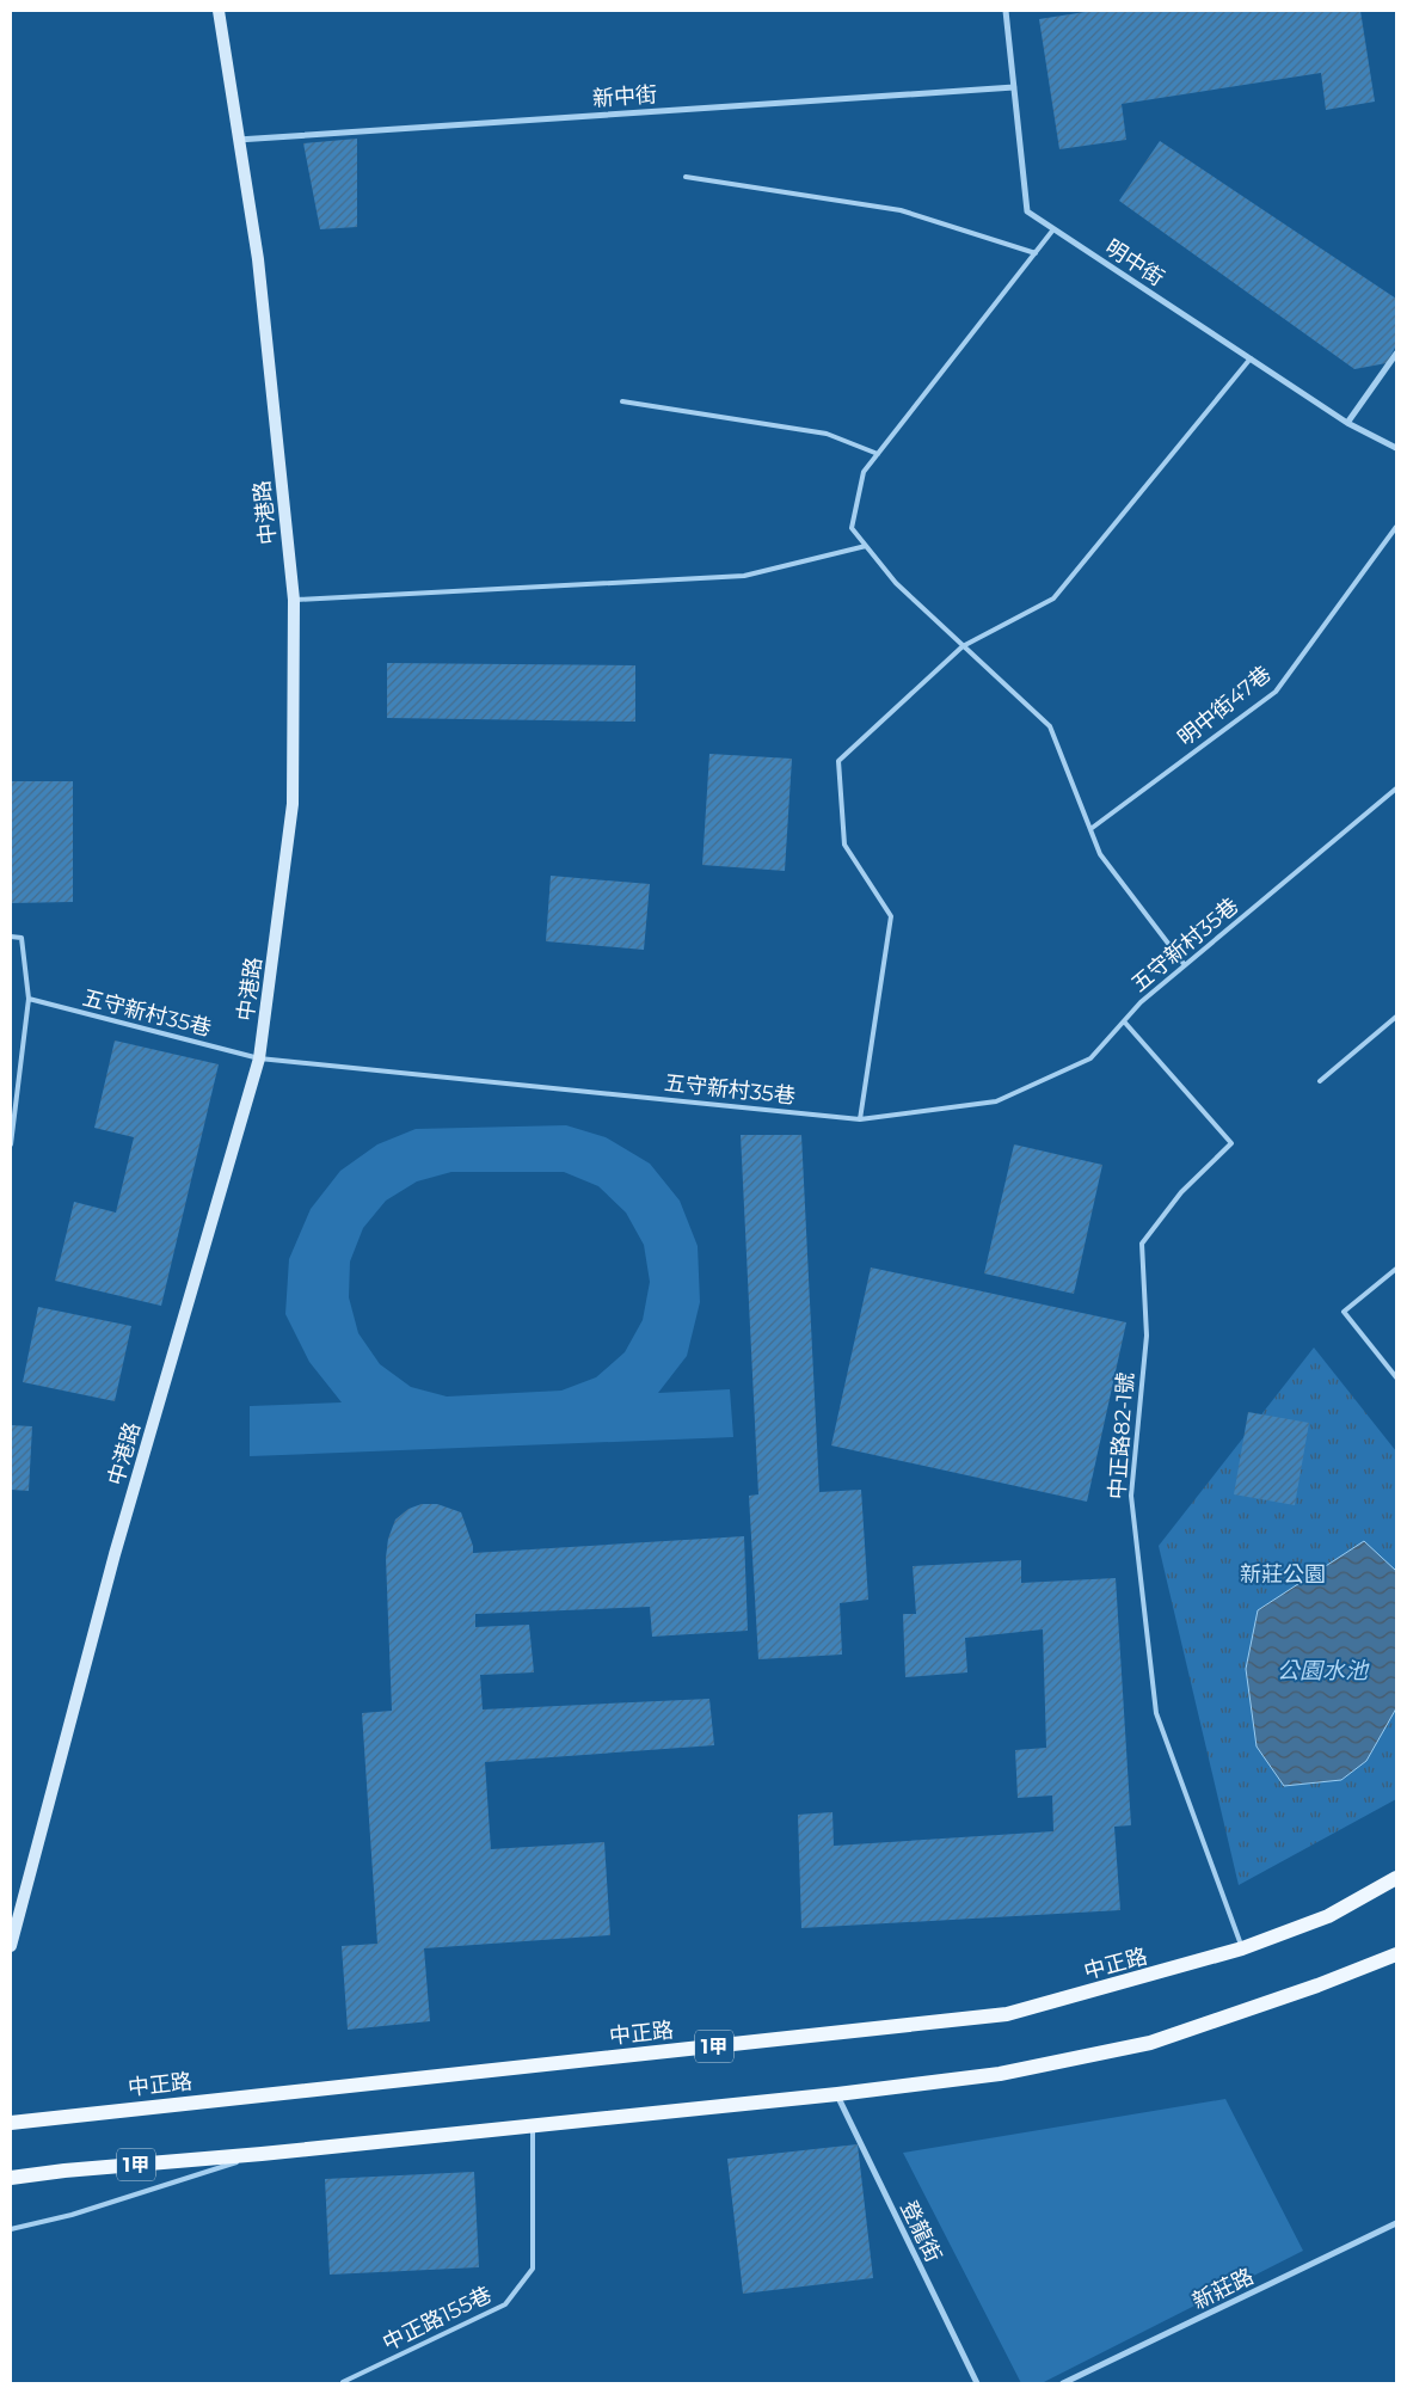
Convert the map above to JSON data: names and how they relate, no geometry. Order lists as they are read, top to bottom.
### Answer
{
  "streets": {
    "main road": ["中正路", "1甲"],
    "street": [
      "新中街",
      "明中街",
      "中港路",
      "登龍街",
      "新莊路"
    ],
    "lane": [
      "明中街47巷",
      "五守新村35巷",
      "中正路82-1號",
      "中正路155巷"
    ]
  },
  "crossings": [
    ["新中街", "明中街"],
    ["新中街", "中港路"],
    ["中港路", "五守新村35巷"],
    ["五守新村35巷", "中正路82-1號"],
    ["中正路82-1號", "中正路"],
    ["1甲", "登龍街"],
    ["1甲", "中正路155巷"]
  ],
  "water": ["公園水池"],
  "parks": ["新莊公園"]
}
